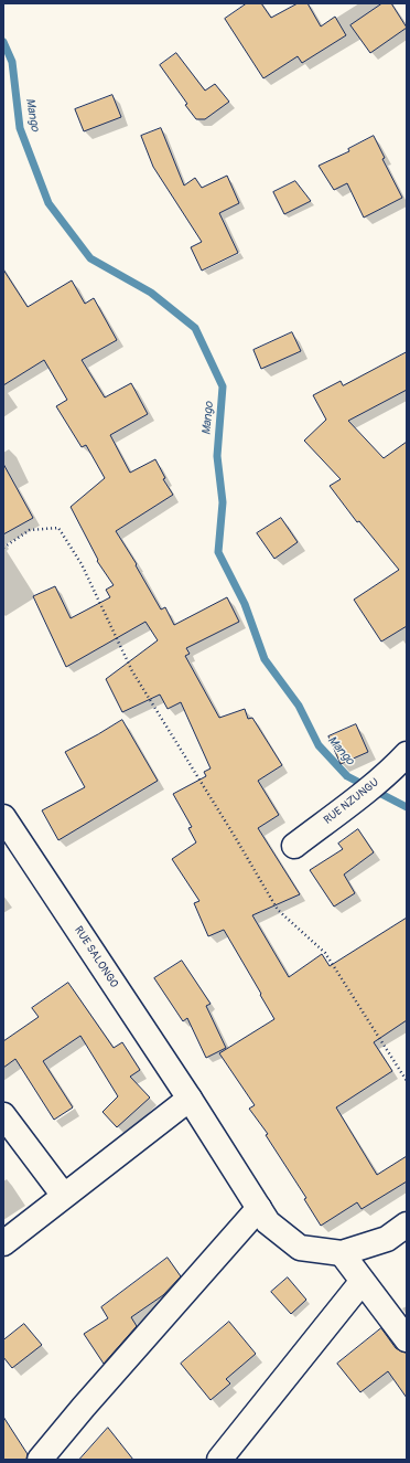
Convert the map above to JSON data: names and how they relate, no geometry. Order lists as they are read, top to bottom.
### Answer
{
  "streets": {
    "street": ["RUE NZUNGU", "RUE SALONGO"]
  },
  "water": ["Mango"]
}
